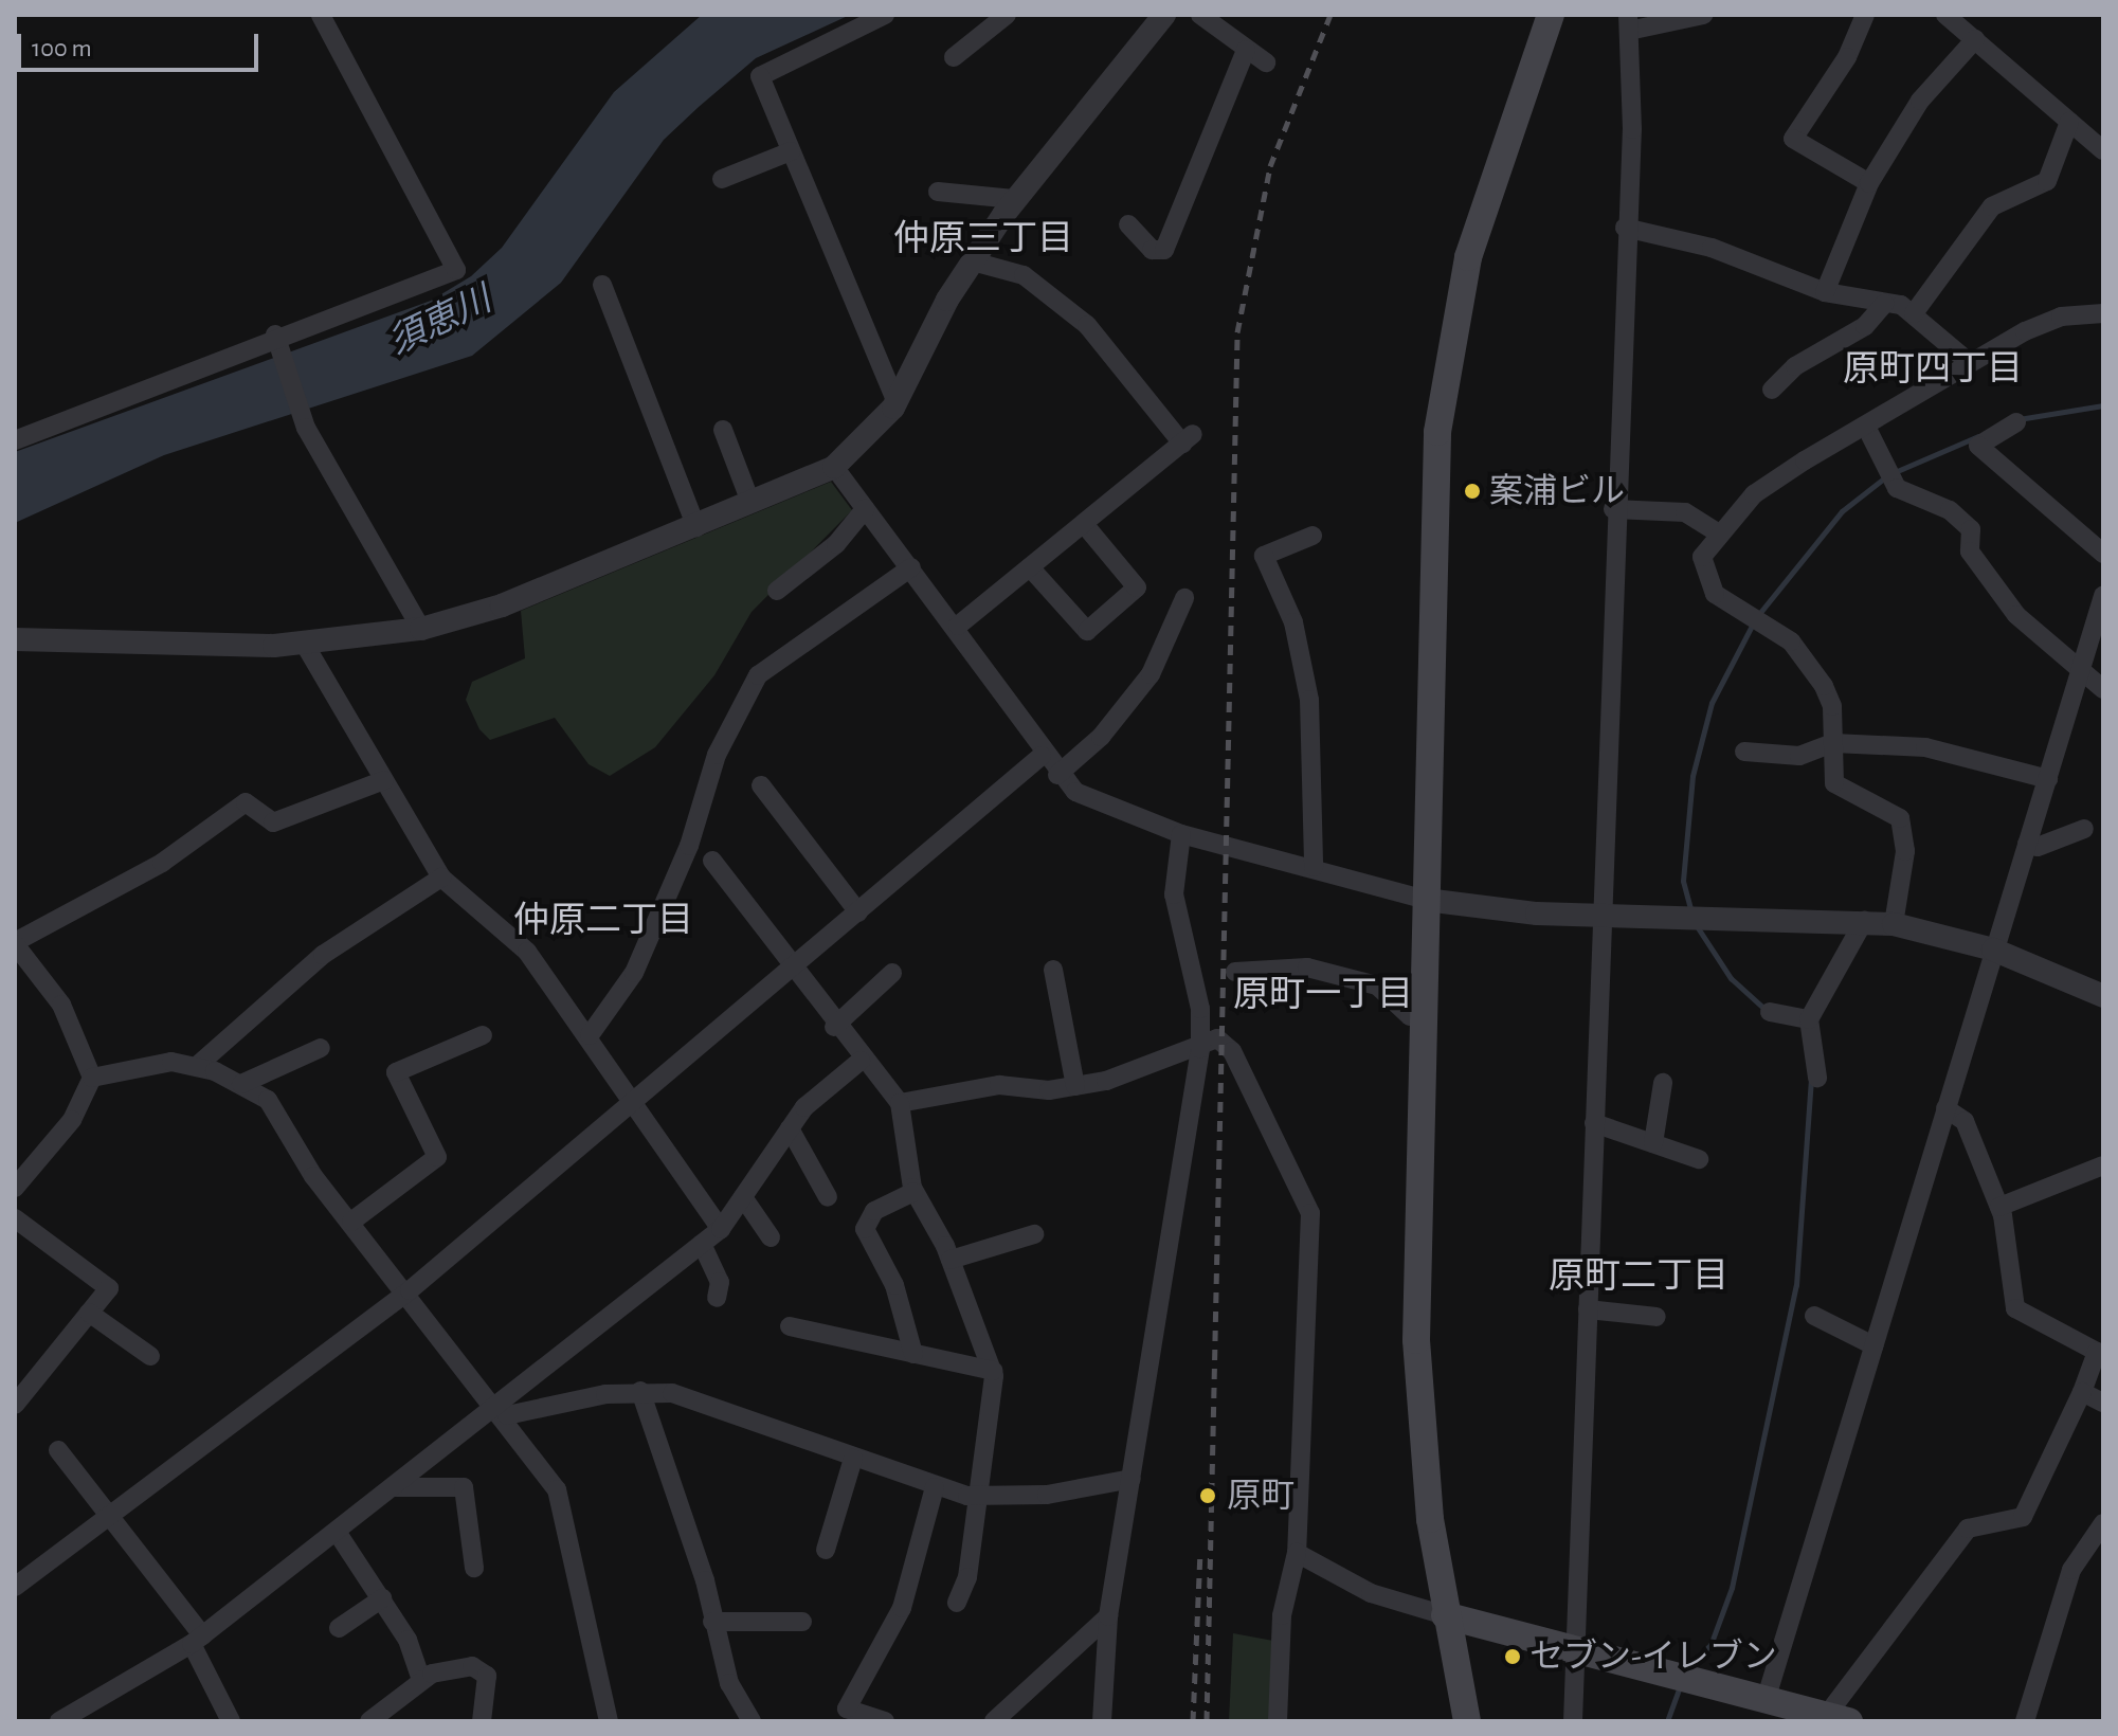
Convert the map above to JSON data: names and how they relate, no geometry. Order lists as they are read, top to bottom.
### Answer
{
  "districts": [
    "仲原三丁目",
    "原町四丁目",
    "仲原二丁目",
    "原町一丁目",
    "原町二丁目"
  ],
  "water": ["須恵川"],
  "places": ["案浦ビル", "原町", "セブン-イレブン"],
  "scale_bar": "100 m"
}
